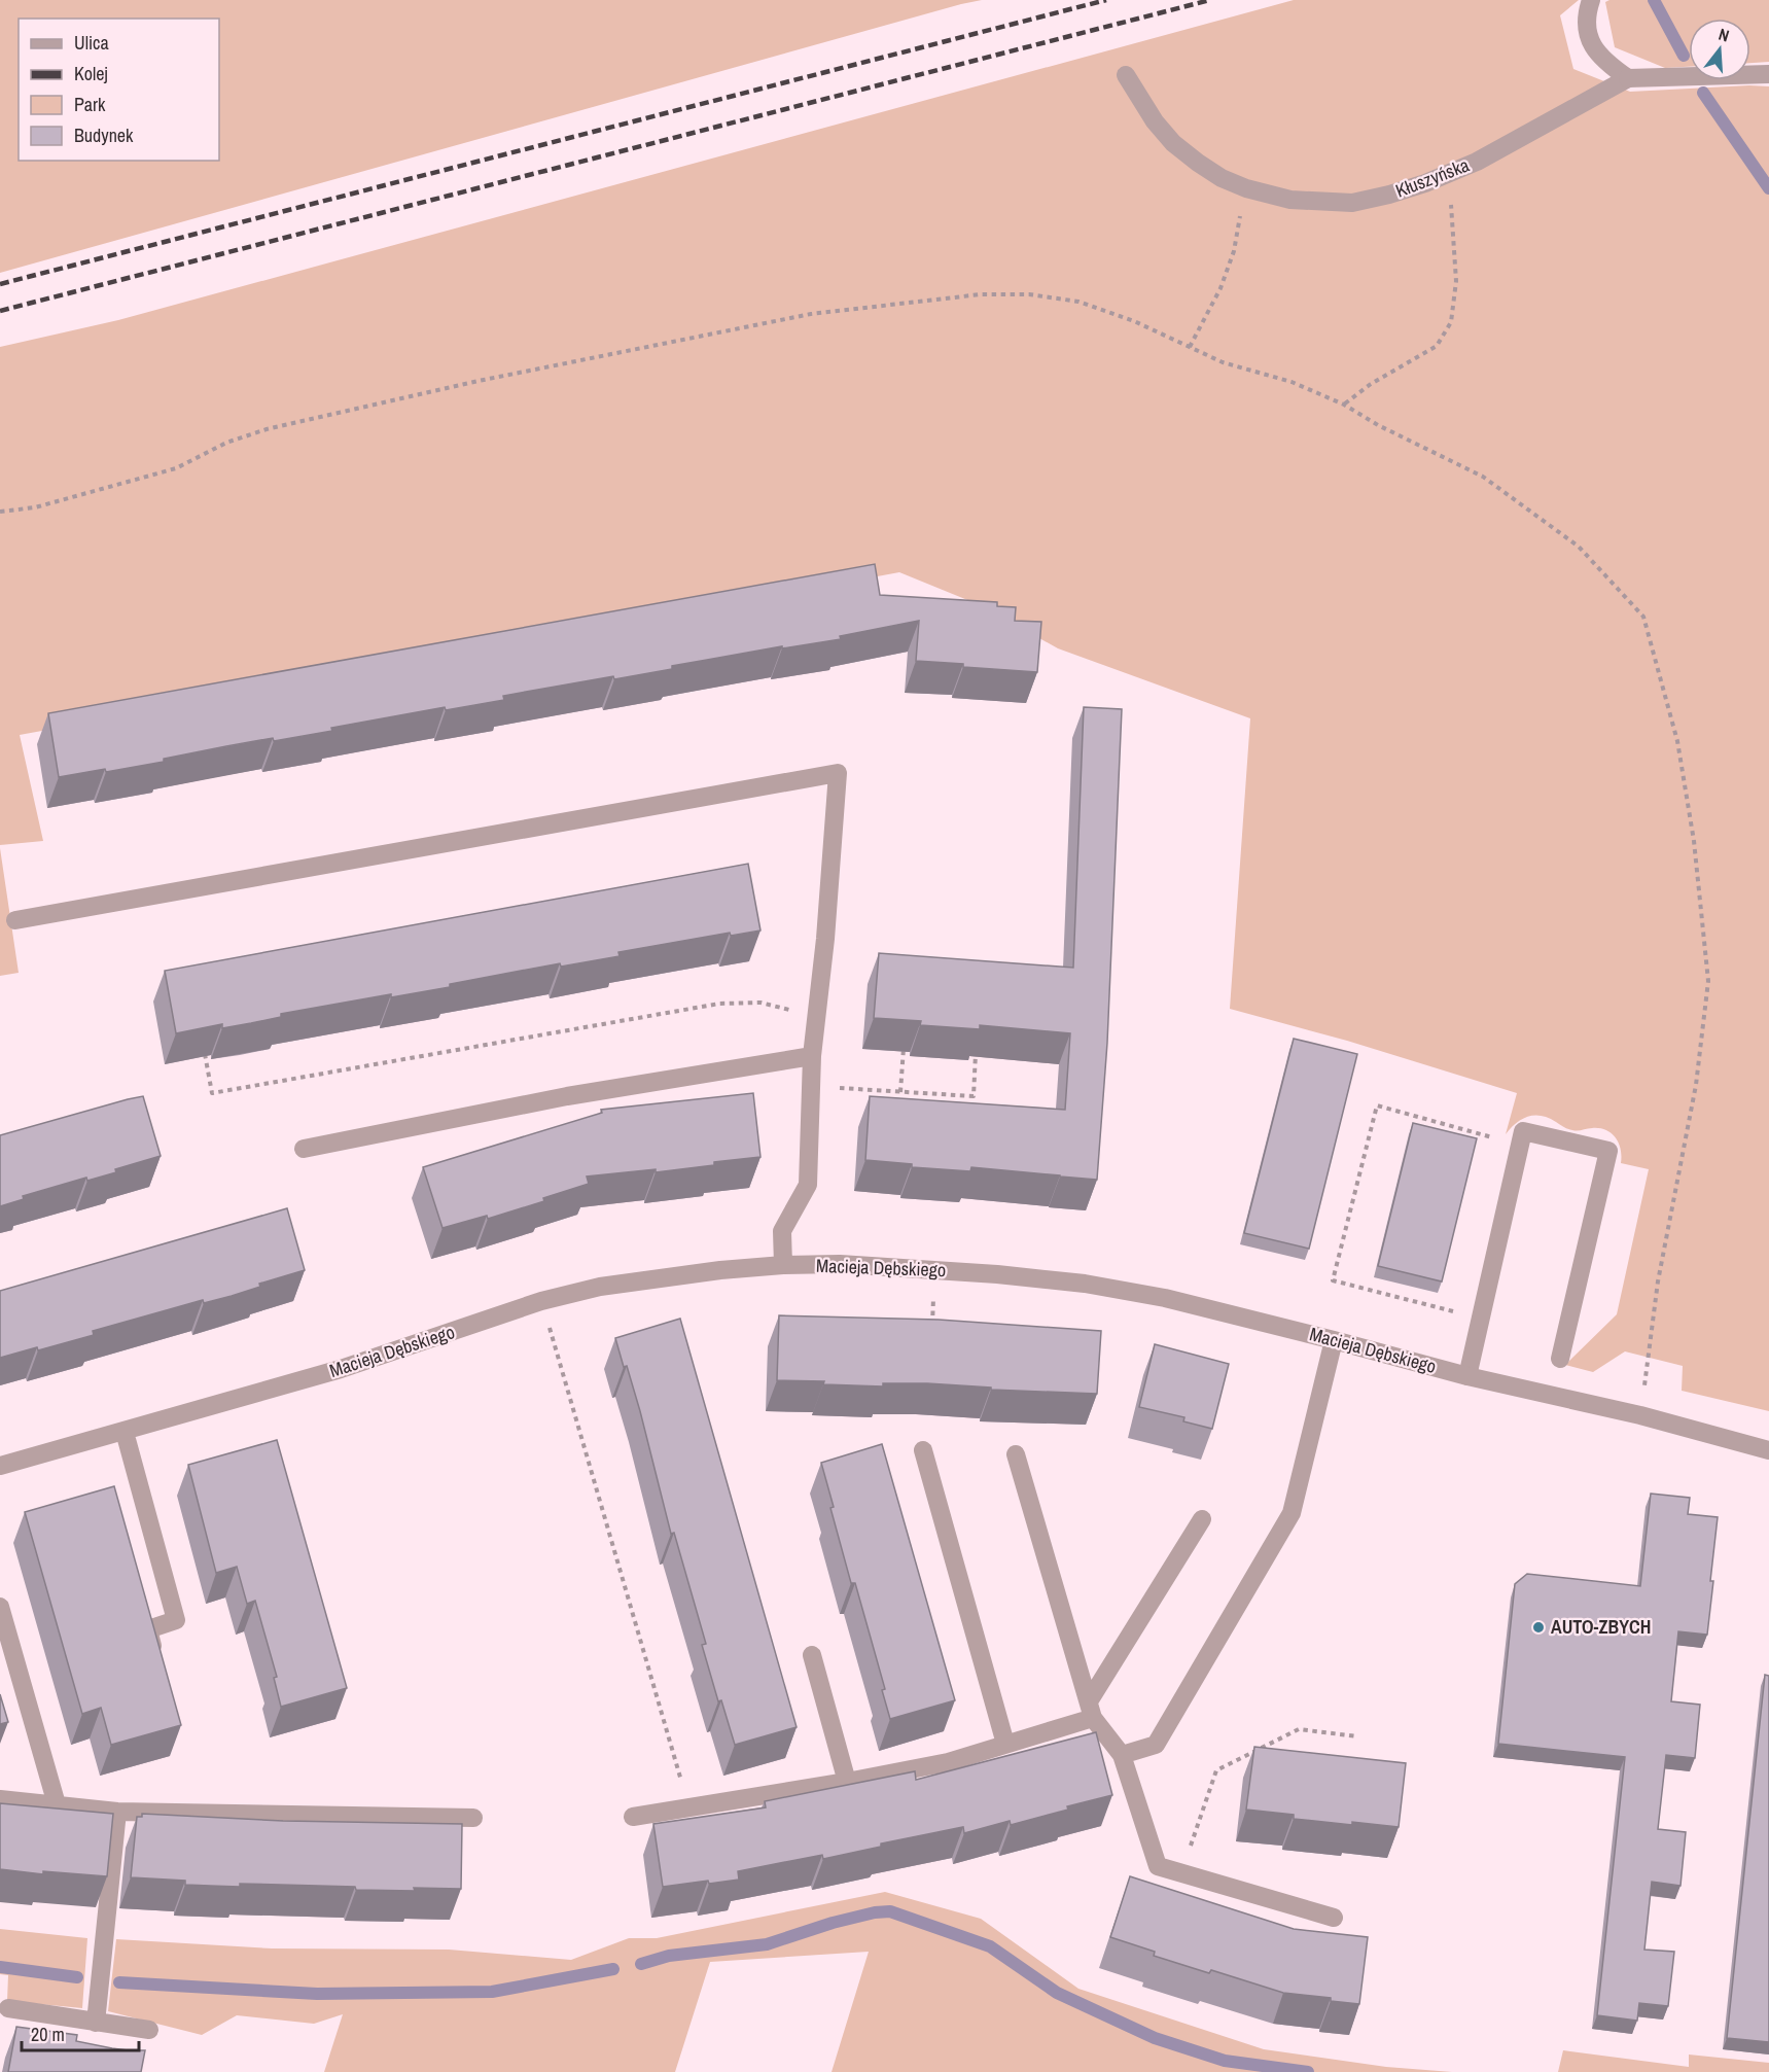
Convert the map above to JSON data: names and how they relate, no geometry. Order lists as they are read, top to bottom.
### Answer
{
  "streets": {
    "street": ["Kłuszyńska", "Macieja Dębskiego"]
  },
  "places": ["AUTO-ZBYCH"],
  "legend": [
    "Ulica",
    "Kolej",
    "Park",
    "Budynek"
  ],
  "scale_bar": "20 m",
  "north": "top"
}
